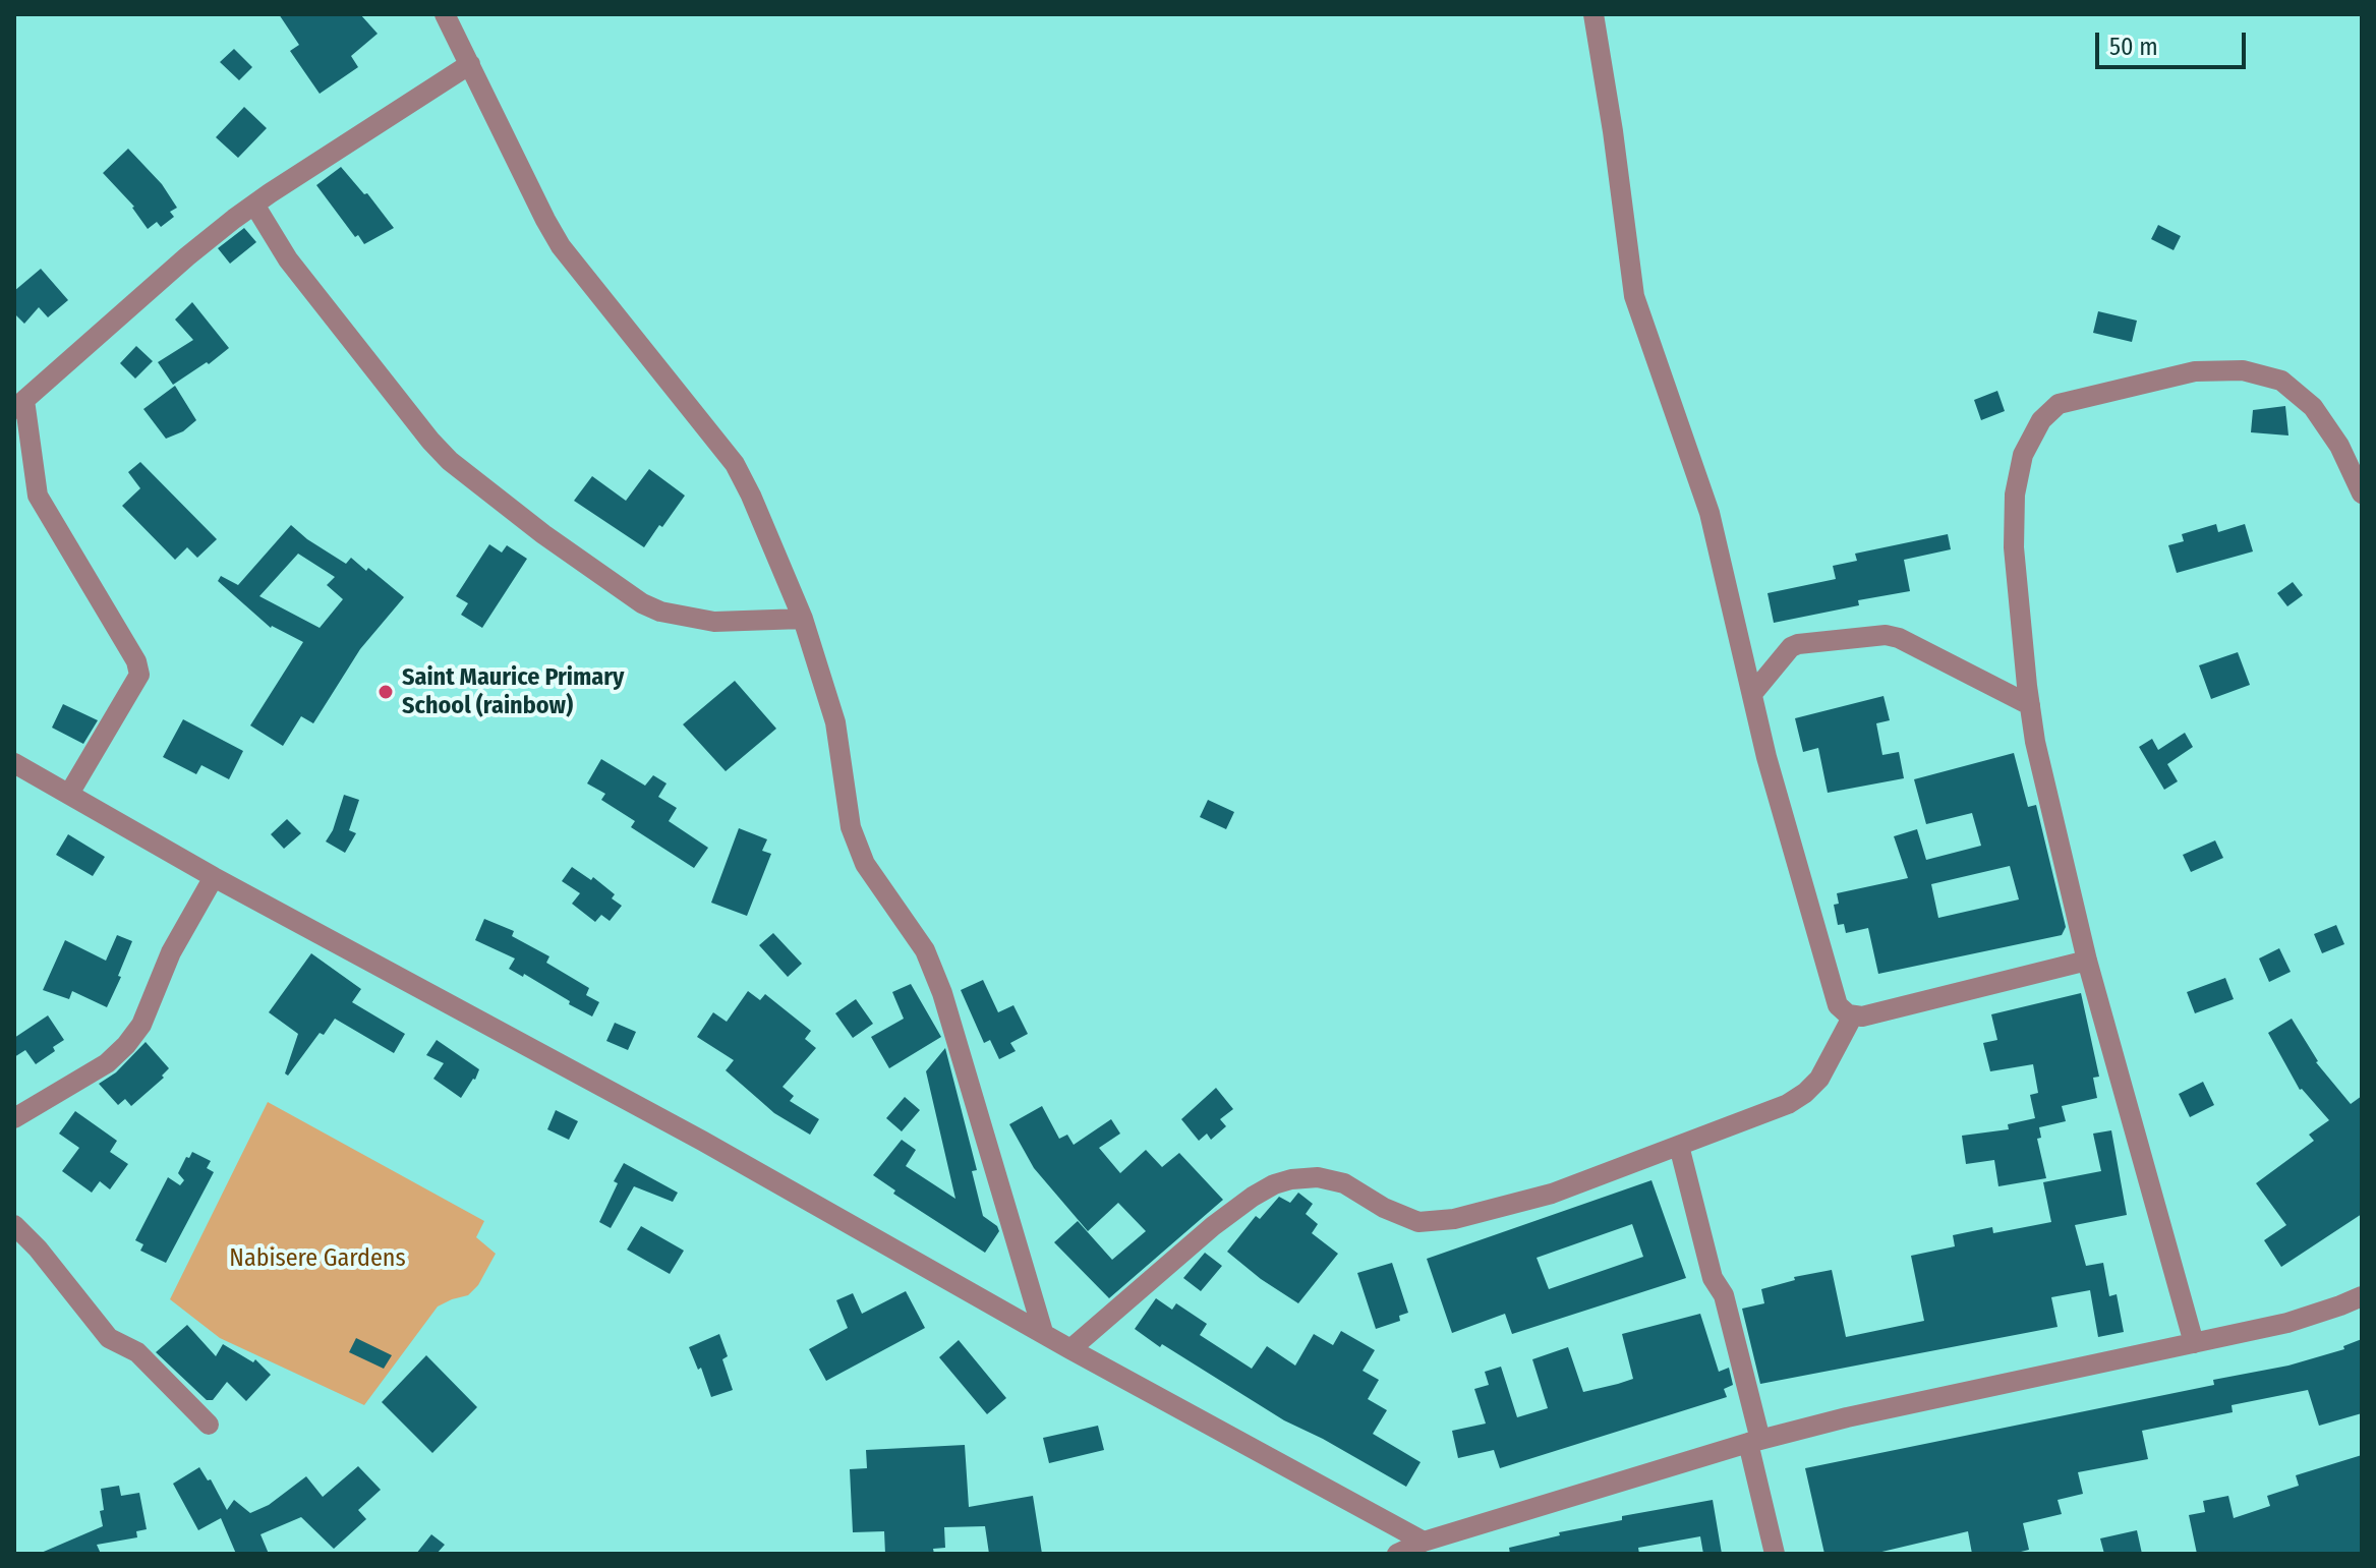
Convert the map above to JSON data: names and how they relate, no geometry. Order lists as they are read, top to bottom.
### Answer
{
  "parks": ["Nabisere Gardens"],
  "places": ["Saint Maurice Primary School (rainbow)"],
  "scale_bar": "50 m"
}
